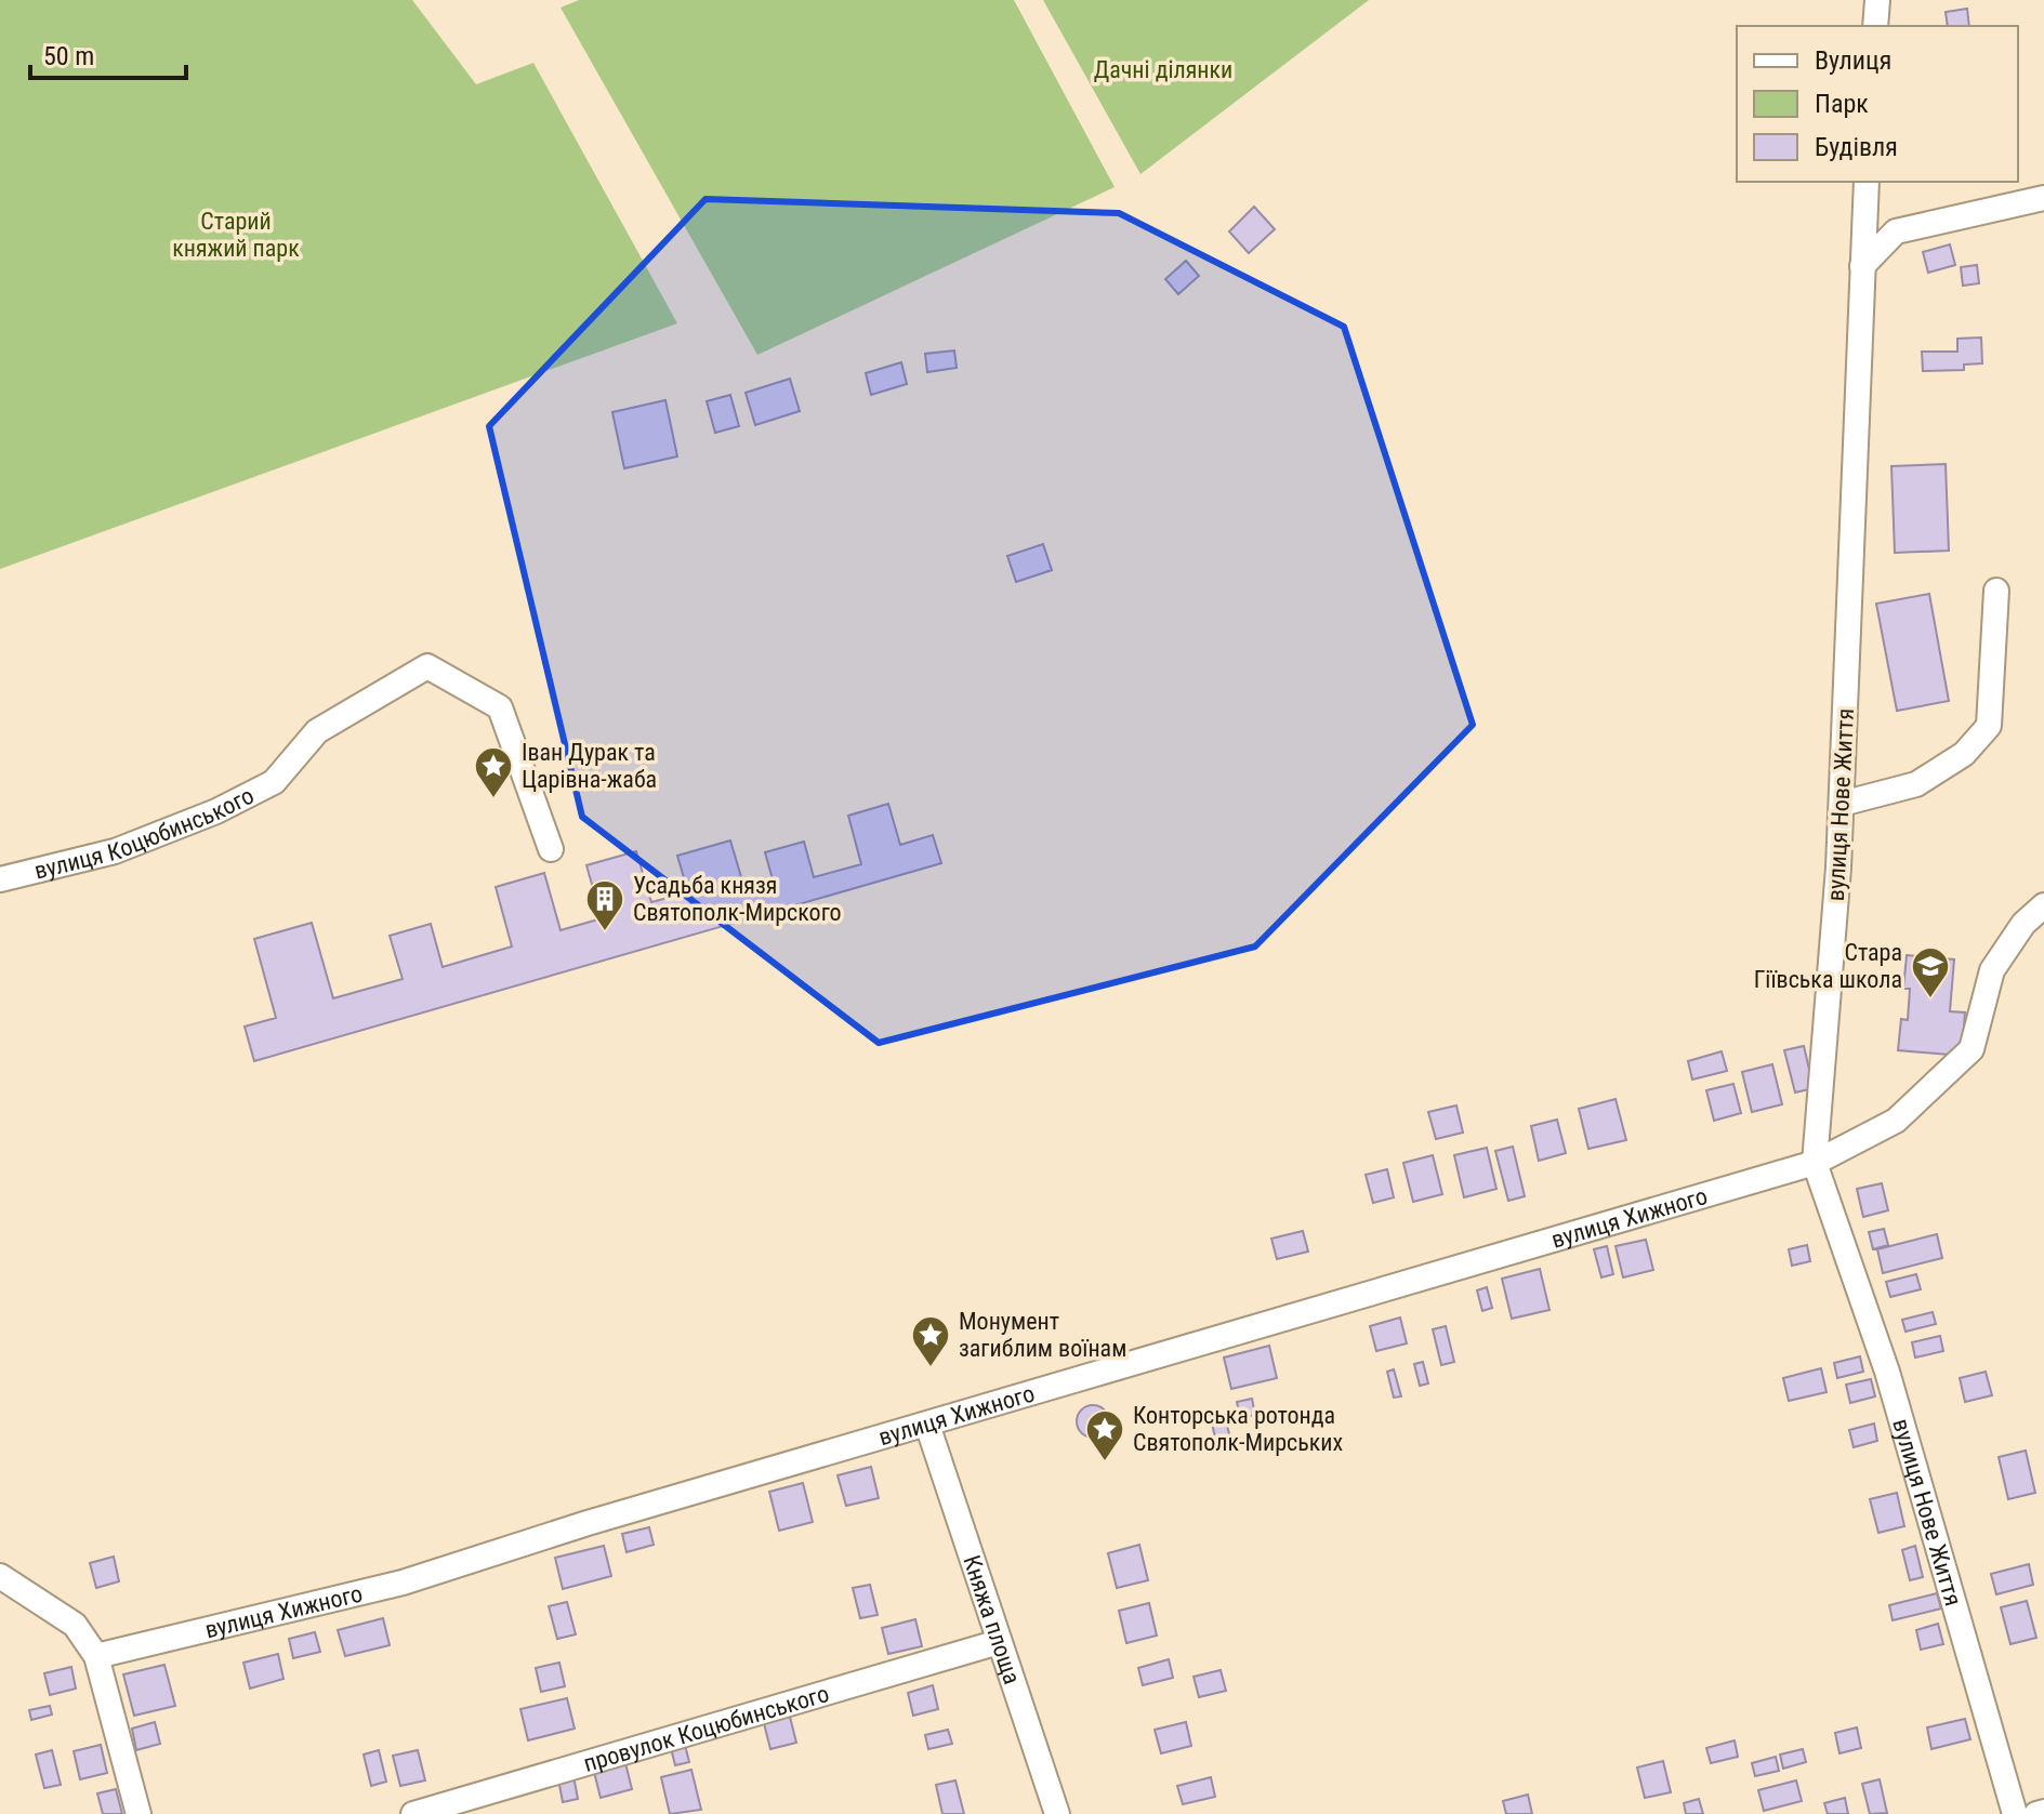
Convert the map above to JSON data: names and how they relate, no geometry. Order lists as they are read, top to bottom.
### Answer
{
  "streets": {
    "street": [
      "вулиця Нове Життя",
      "вулиця Коцюбинського",
      "вулиця Хижного",
      "Княжа площа",
      "провулок Коцюбинського"
    ]
  },
  "crossings": [
    ["вулиця Нове Життя", "вулиця Хижного"],
    ["вулиця Хижного", "Княжа площа"],
    ["Княжа площа", "провулок Коцюбинського"]
  ],
  "parks": ["Дачні ділянки", "Старий княжий парк"],
  "places": {
    "place": ["Іван Дурак та Царівна-жаба", "Монумент загиблим воїнам", "Конторська ротонда Святополк-Мирських"],
    "building": ["Усадьба князя Святополк-Мирского"],
    "school or university": ["Стара Гіївська школа"]
  },
  "legend": ["Вулиця", "Парк", "Будівля"],
  "scale_bar": "50 m"
}
